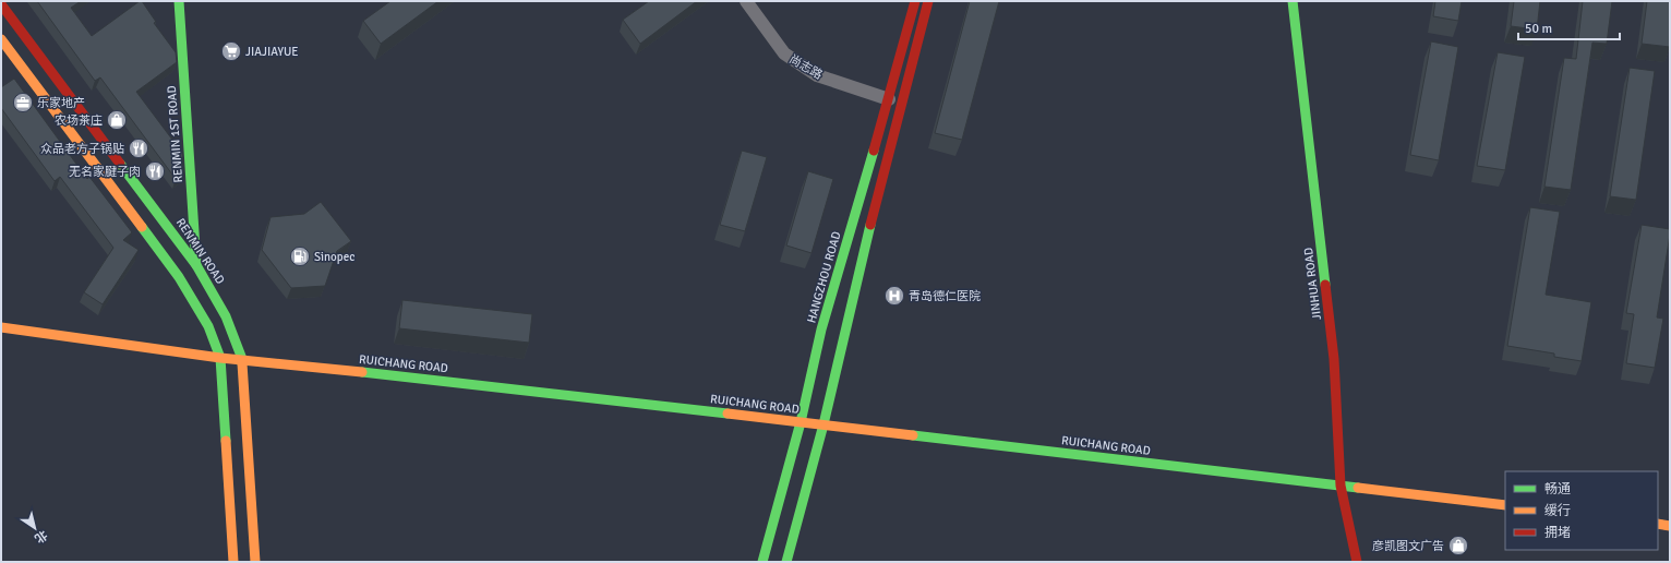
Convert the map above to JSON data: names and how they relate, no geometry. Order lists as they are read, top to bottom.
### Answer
{
  "streets": {
    "main road": [
      "RENMIN 1ST ROAD",
      "RENMIN ROAD",
      "HANGZHOU ROAD",
      "JINHUA ROAD",
      "RUICHANG ROAD"
    ],
    "street": ["尚志路"]
  },
  "crossings": [
    ["尚志路", "HANGZHOU ROAD"],
    ["RENMIN 1ST ROAD", "RENMIN ROAD"],
    ["RENMIN ROAD", "RUICHANG ROAD"],
    ["HANGZHOU ROAD", "RUICHANG ROAD"],
    ["JINHUA ROAD", "RUICHANG ROAD"]
  ],
  "places": {
    "supermarket": ["JIAJIAYUE"],
    "office": ["乐家地产"],
    "shop": ["农场茶庄", "彦凯图文广告"],
    "restaurant": ["众品老方子锅贴", "无名家腱子肉"],
    "fuel station": ["Sinopec"],
    "hospital": ["青岛德仁医院"]
  },
  "legend": ["畅通", "缓行", "拥堵"],
  "scale_bar": "50 m",
  "north": "bottom right"
}
